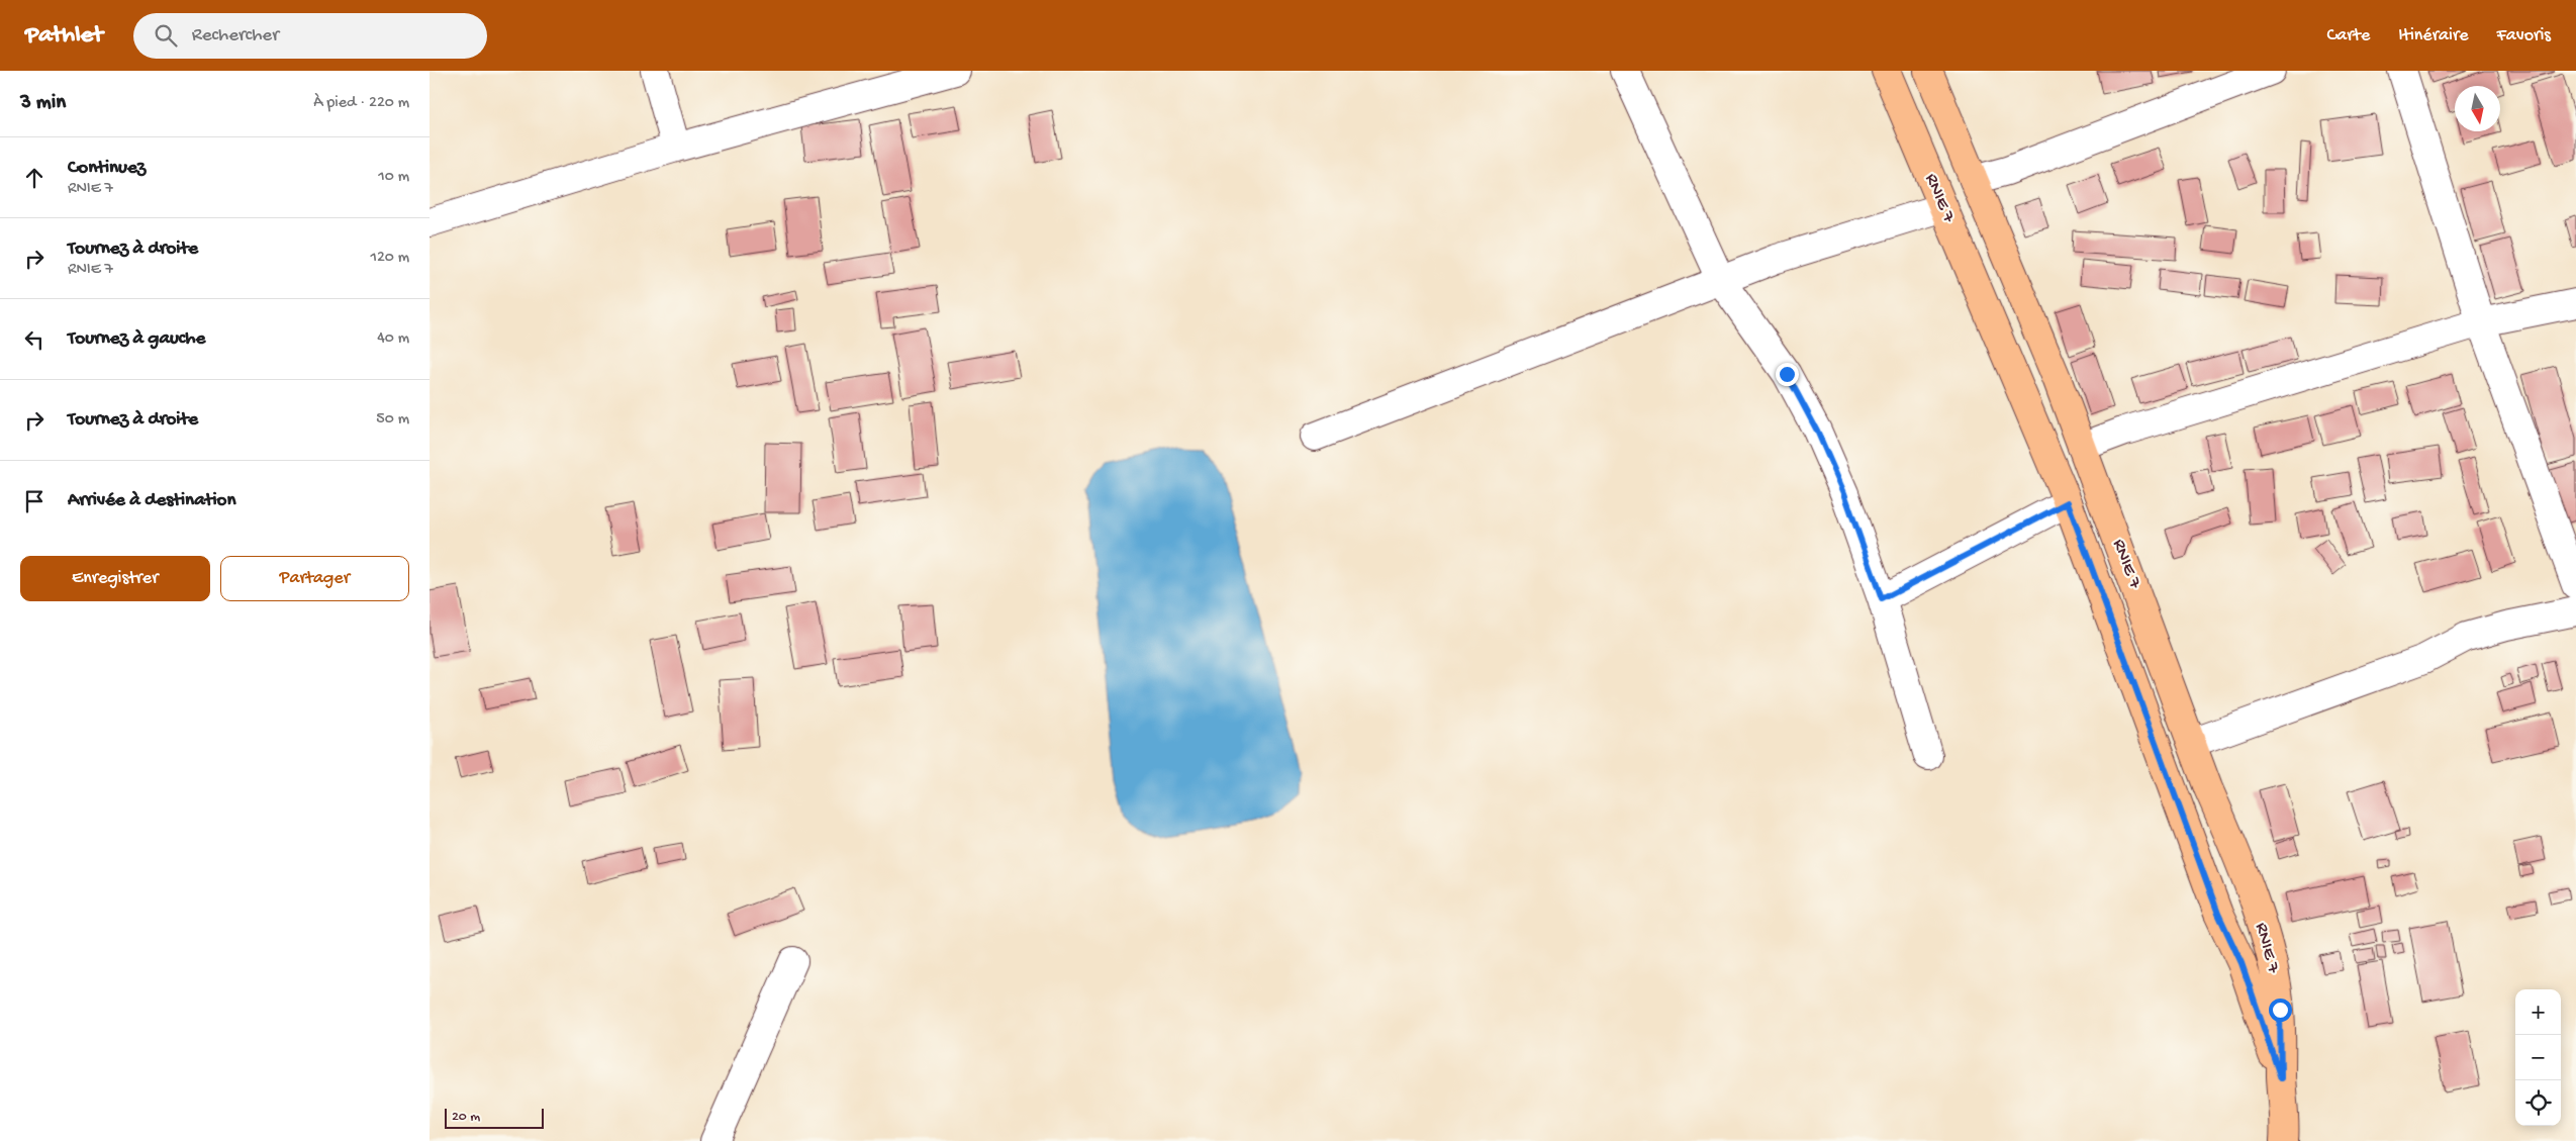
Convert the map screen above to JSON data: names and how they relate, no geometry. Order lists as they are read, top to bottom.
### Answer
{
  "streets": {
    "main road": ["RNIE 7"]
  },
  "scale_bar": "20 m",
  "north": "bottom",
  "page": {
    "header": "Pathlet",
    "search": "Rechercher",
    "nav": ["Carte", "Itinéraire", "Favoris"],
    "heading": ["3 min", "À pied · 220 m"],
    "list": [
      ["Continuez", "RNIE 7", "10 m"],
      ["Tournez à droite", "RNIE 7", "120 m"],
      ["Tournez à gauche", "40 m"],
      ["Tournez à droite", "50 m"],
      "Arrivée à destination"
    ],
    "buttons": ["Enregistrer", "Partager"],
    "map_buttons": ["+", "−"],
    "scale": "20 m"
  }
}
